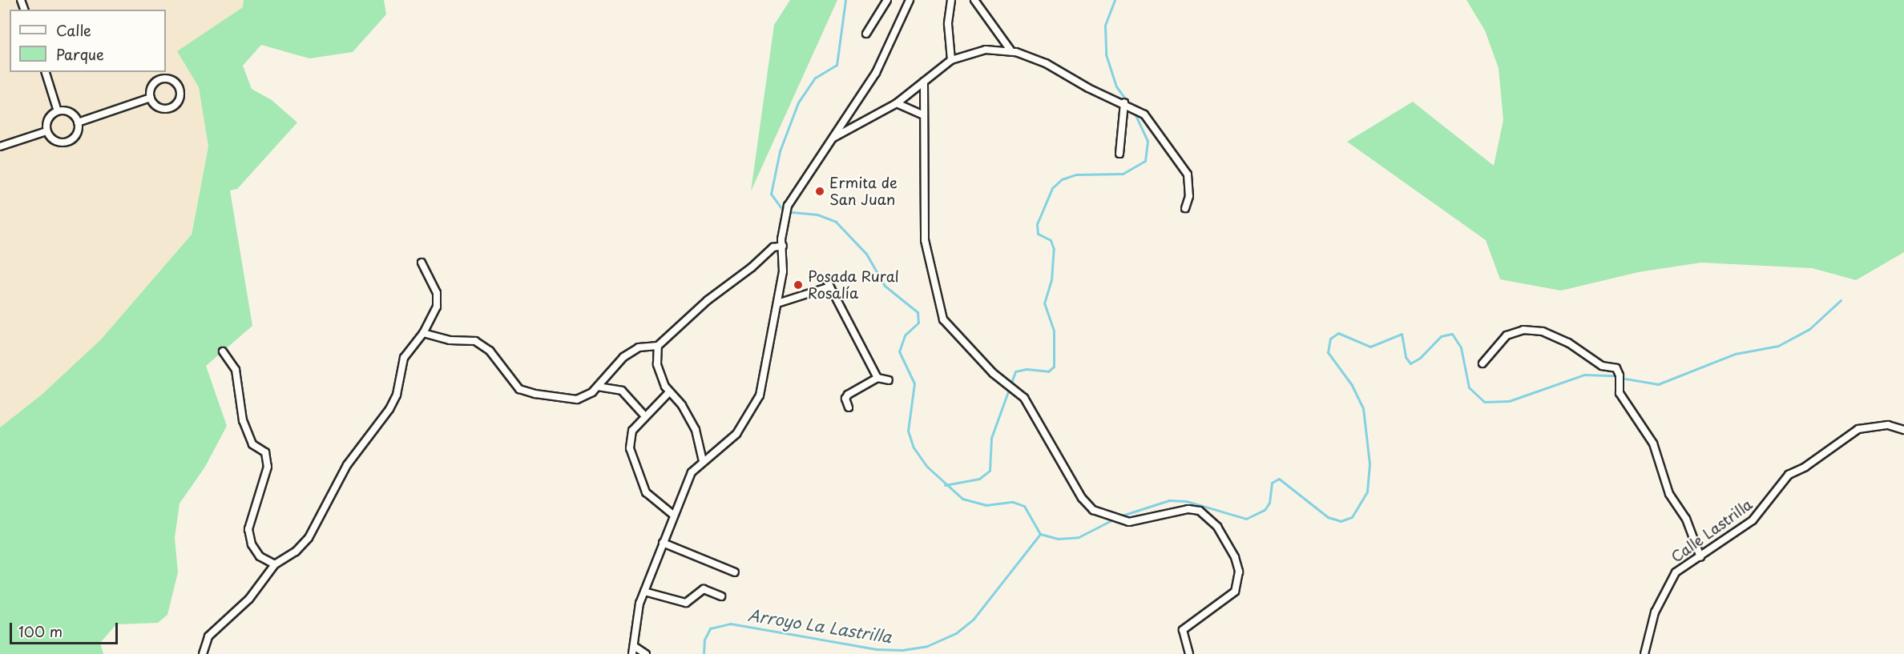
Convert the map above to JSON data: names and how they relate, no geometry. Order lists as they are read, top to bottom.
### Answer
{
  "streets": {
    "street": ["Calle Lastrilla"]
  },
  "water": ["Arroyo La Lastrilla"],
  "places": ["Ermita de San Juan", "Posada Rural Rosalía"],
  "legend": ["Calle", "Parque"],
  "scale_bar": "100 m"
}
